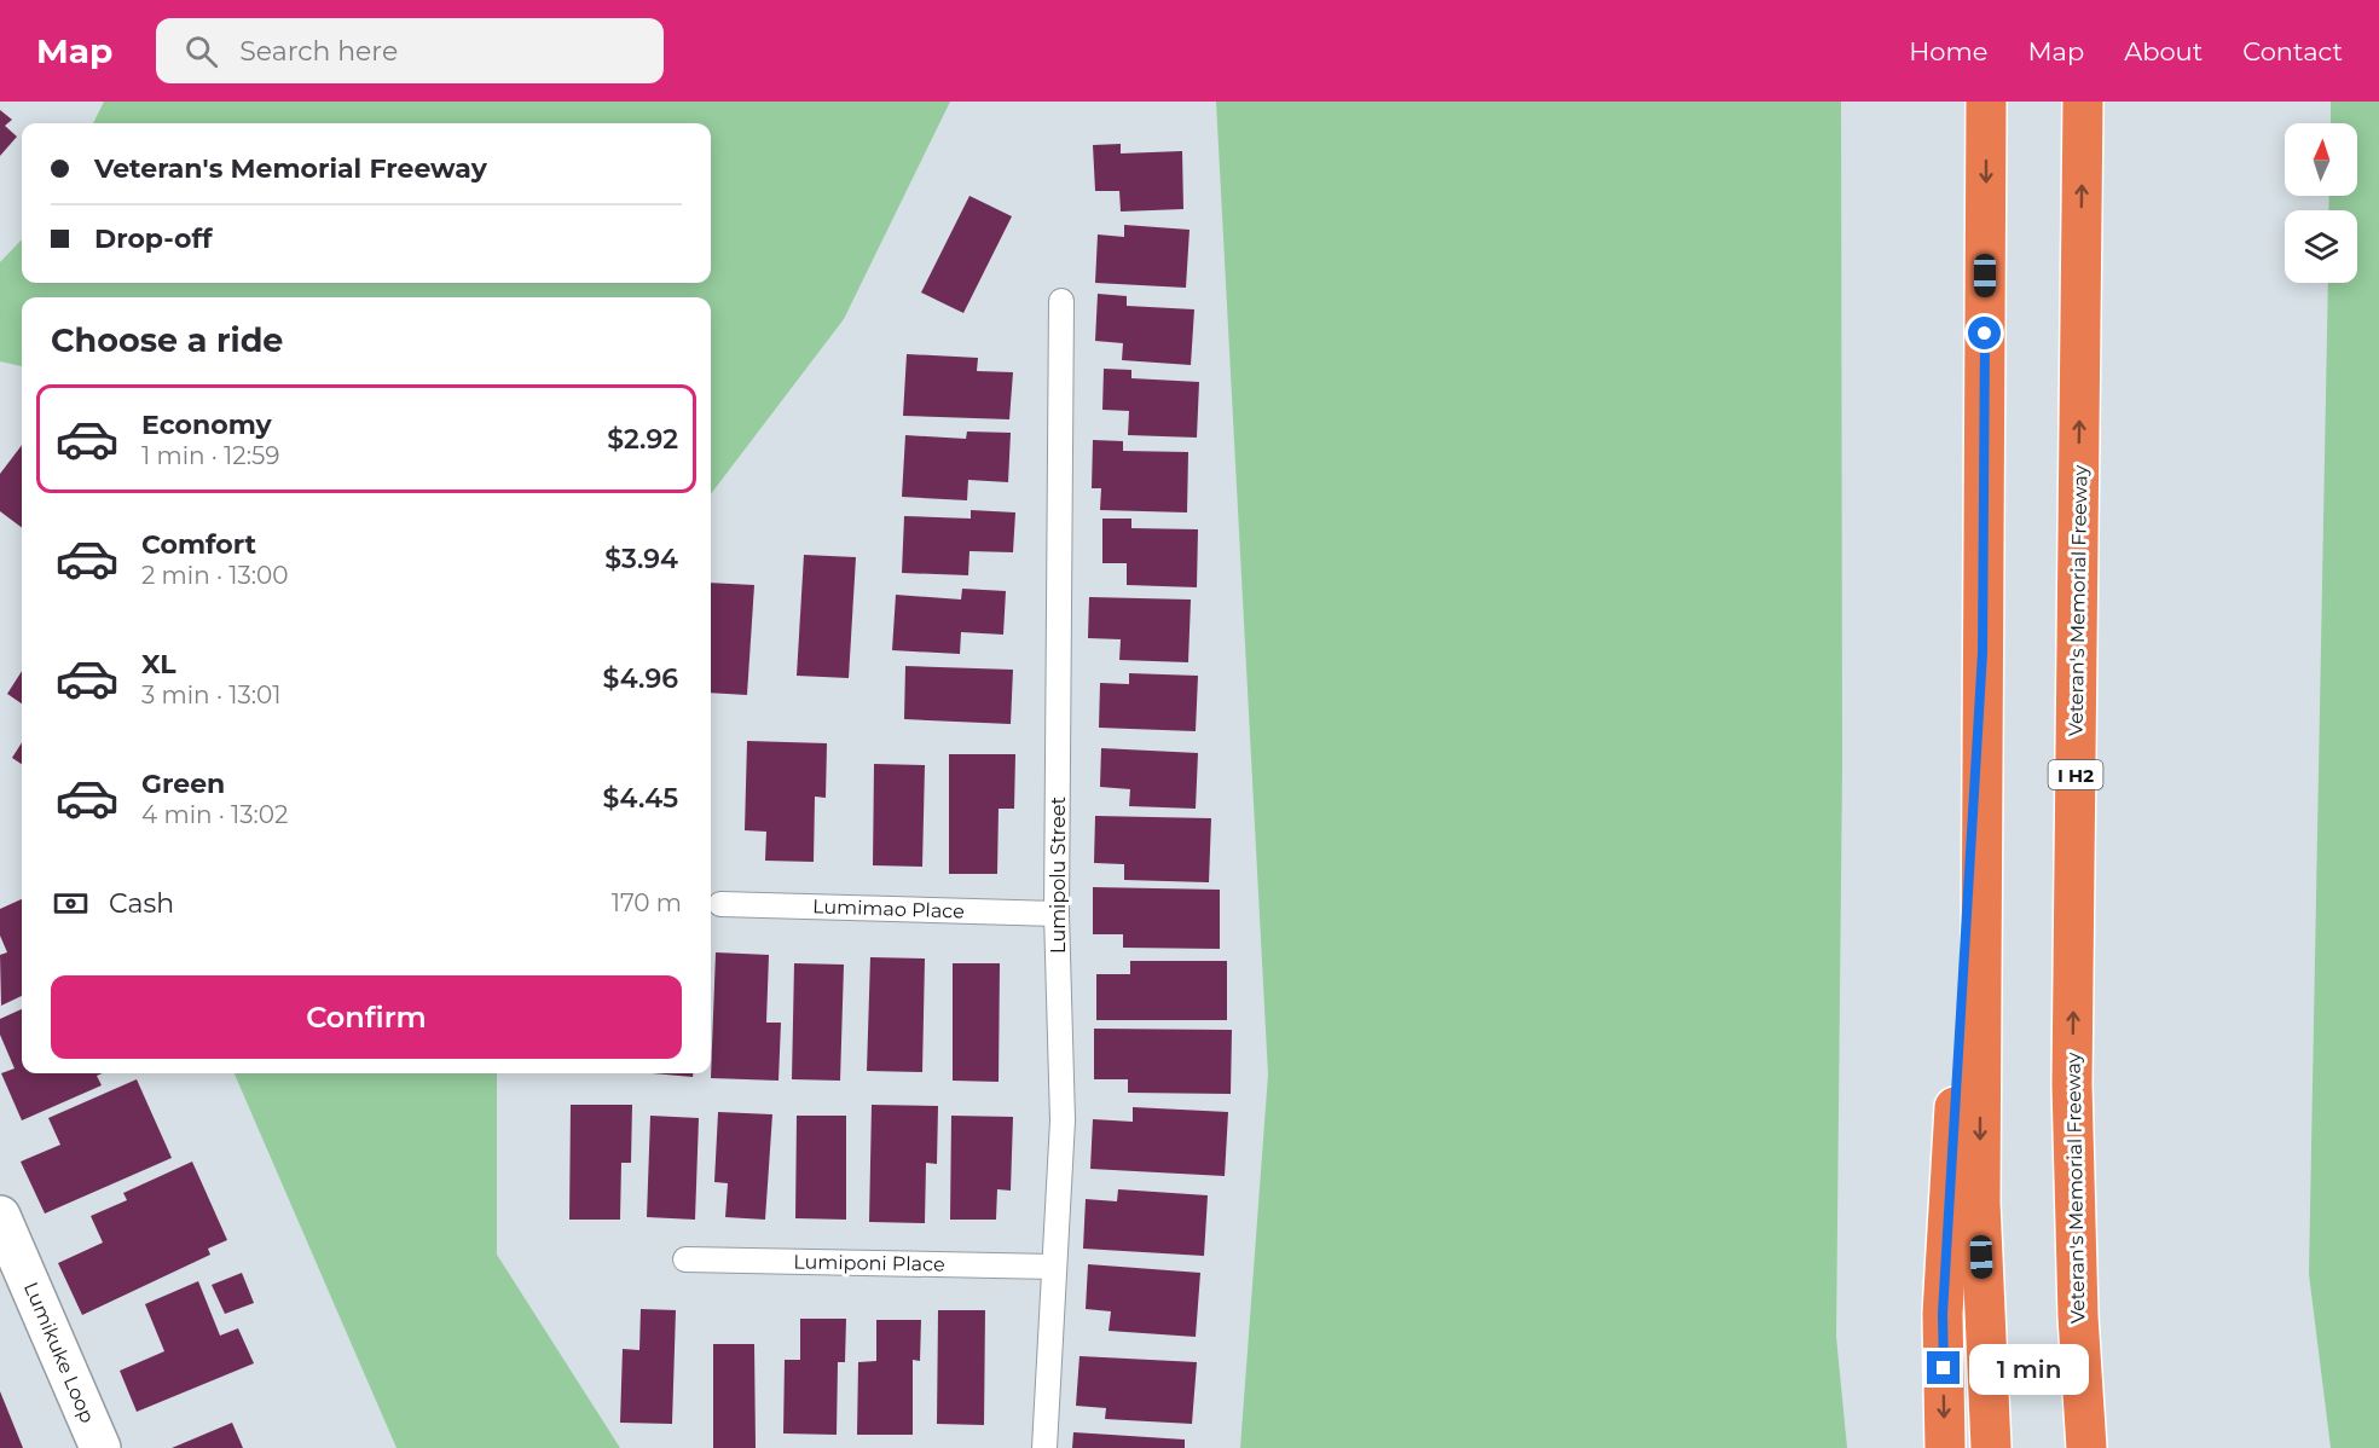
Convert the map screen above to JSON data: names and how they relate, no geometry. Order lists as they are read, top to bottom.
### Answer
{
  "streets": {
    "highway": ["Veteran's Memorial Freeway", "I H2"],
    "street": ["Lumikuke Loop"],
    "lane": ["Lumipolu Street", "Lumimao Place", "Lumiponi Place"]
  },
  "crossings": [
    ["Lumipolu Street", "Lumimao Place"],
    ["Lumipolu Street", "Lumiponi Place"]
  ],
  "north": "top",
  "page": {
    "header": "Map",
    "search": "Search here",
    "nav": [
      "Home",
      "Map",
      "About",
      "Contact"
    ],
    "banner": ["Veteran's Memorial Freeway", "Drop-off"],
    "heading": "Choose a ride",
    "list": [
      {
        "name": "Economy",
        "note": "1 min · 12:59",
        "value": "$2.92"
      },
      {
        "name": "Comfort",
        "note": "2 min · 13:00",
        "value": "$3.94"
      },
      {
        "name": "XL",
        "note": "3 min · 13:01",
        "value": "$4.96"
      },
      {
        "name": "Green",
        "note": "4 min · 13:02",
        "value": "$4.45"
      }
    ],
    "pay": ["Cash", "170 m"],
    "buttons": "Confirm",
    "bubble": "1 min"
  }
}
